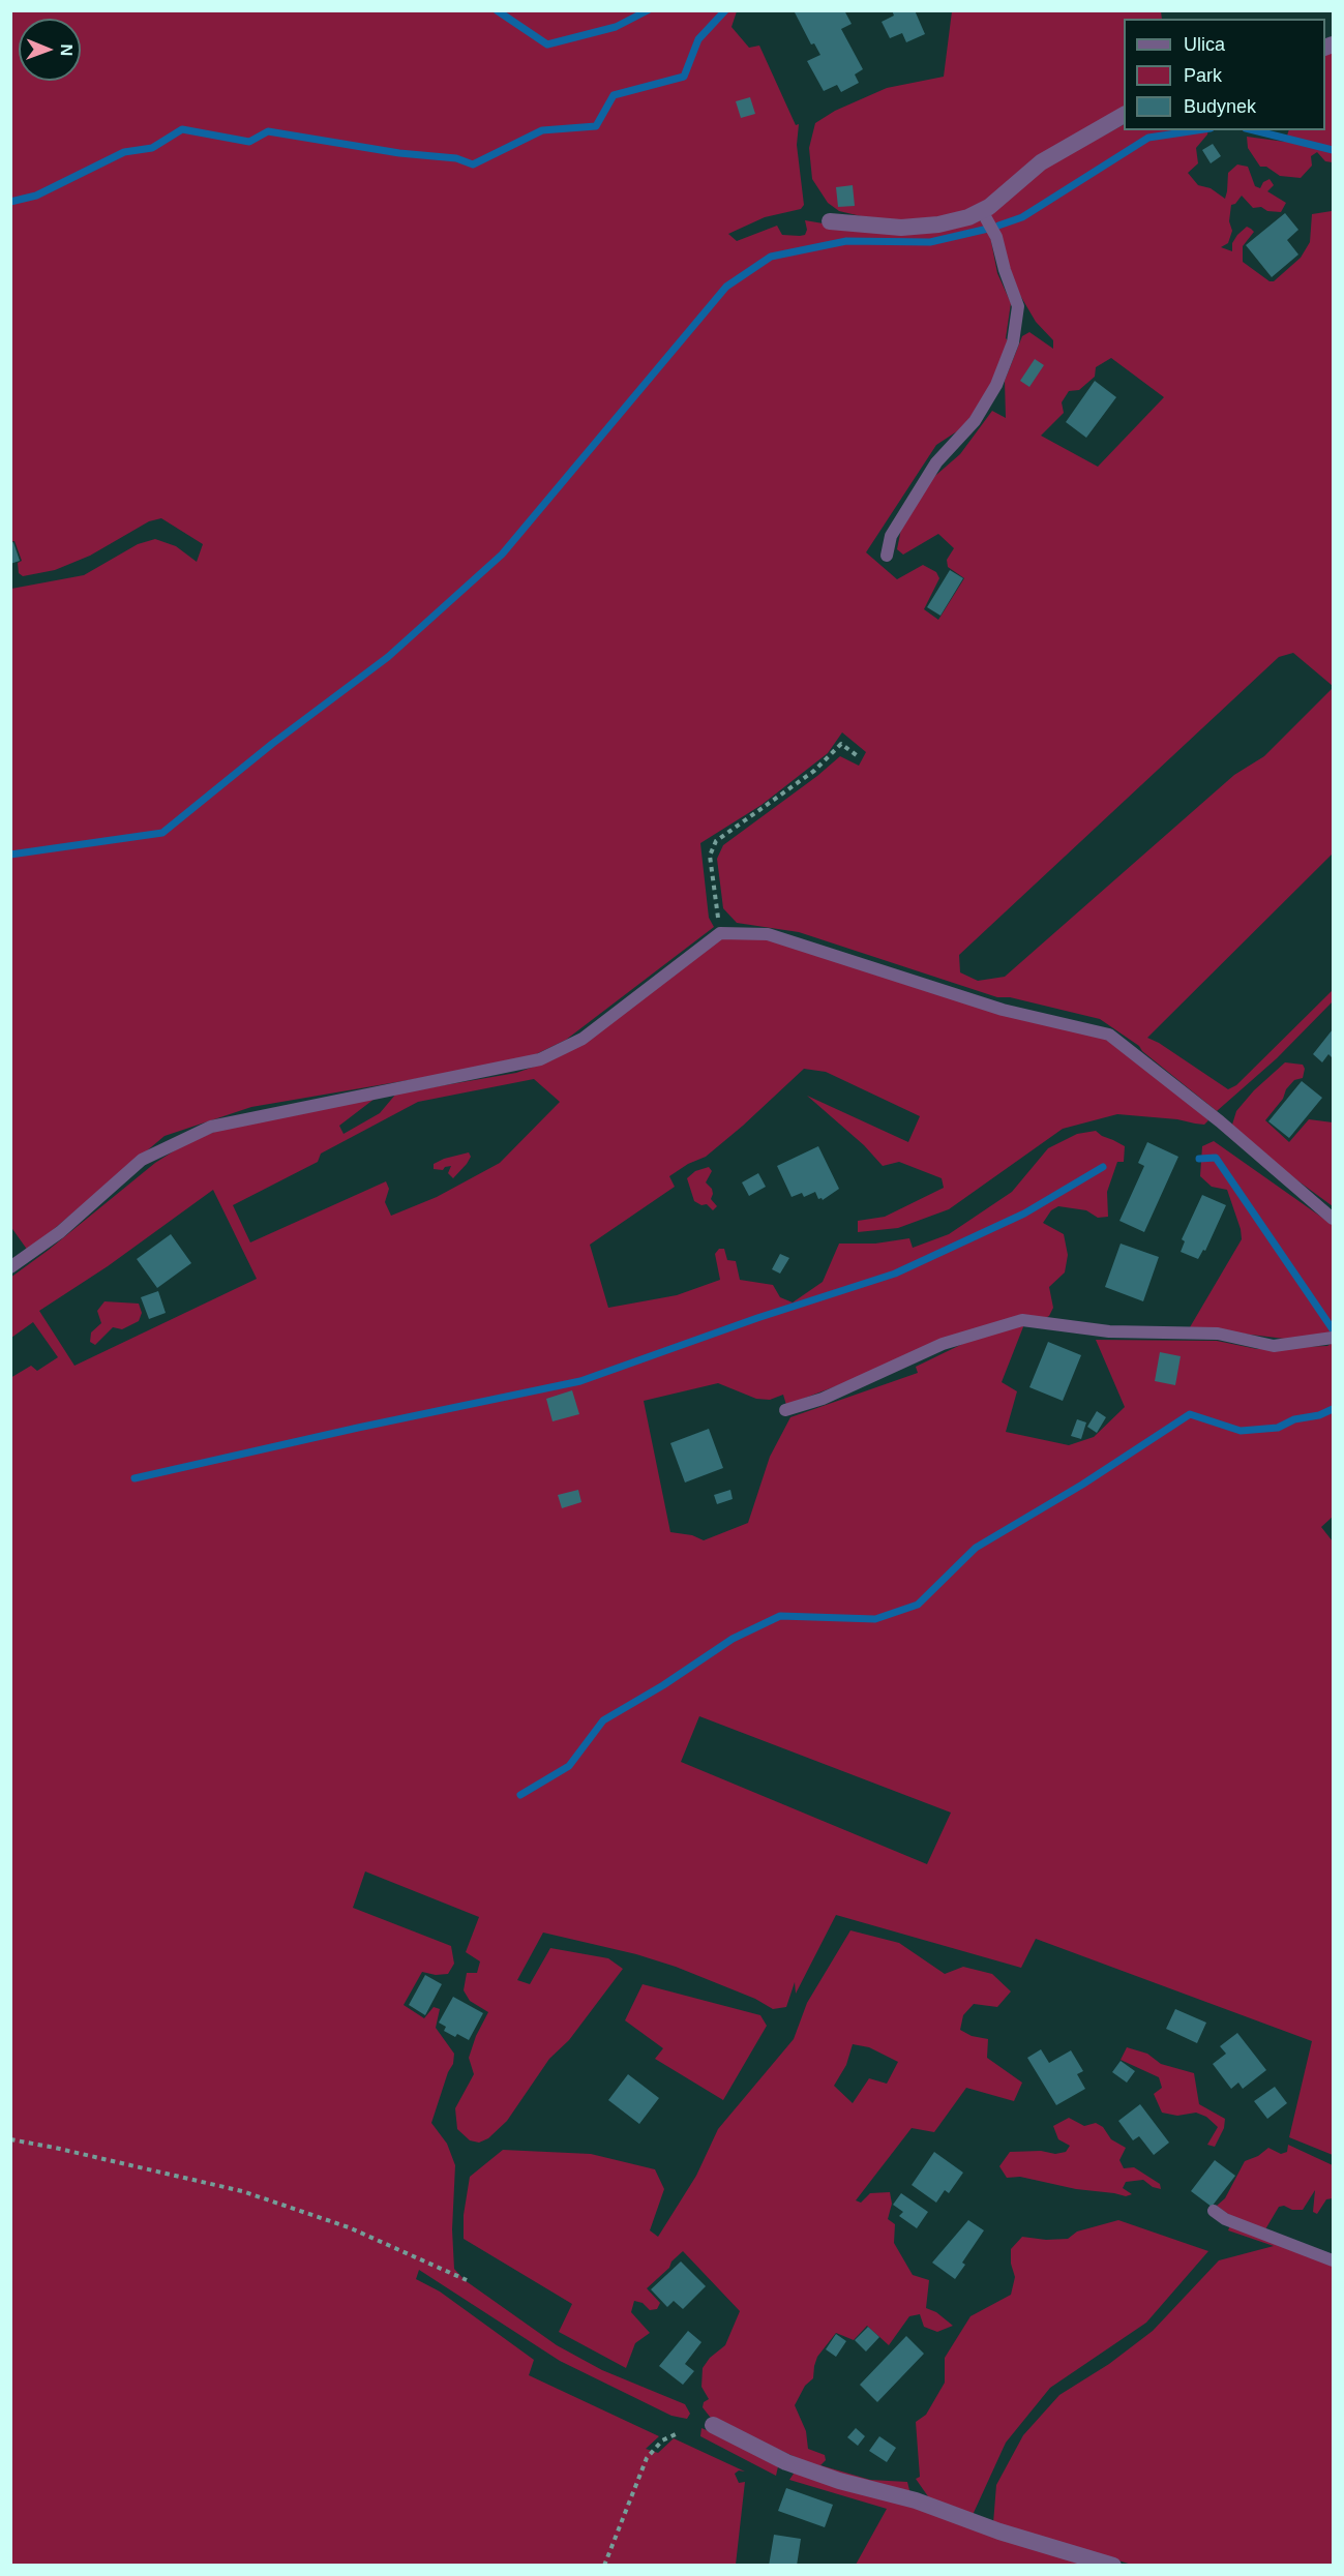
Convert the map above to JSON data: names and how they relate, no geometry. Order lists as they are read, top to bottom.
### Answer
{
  "legend": ["Ulica", "Park", "Budynek"],
  "north": "right"
}
